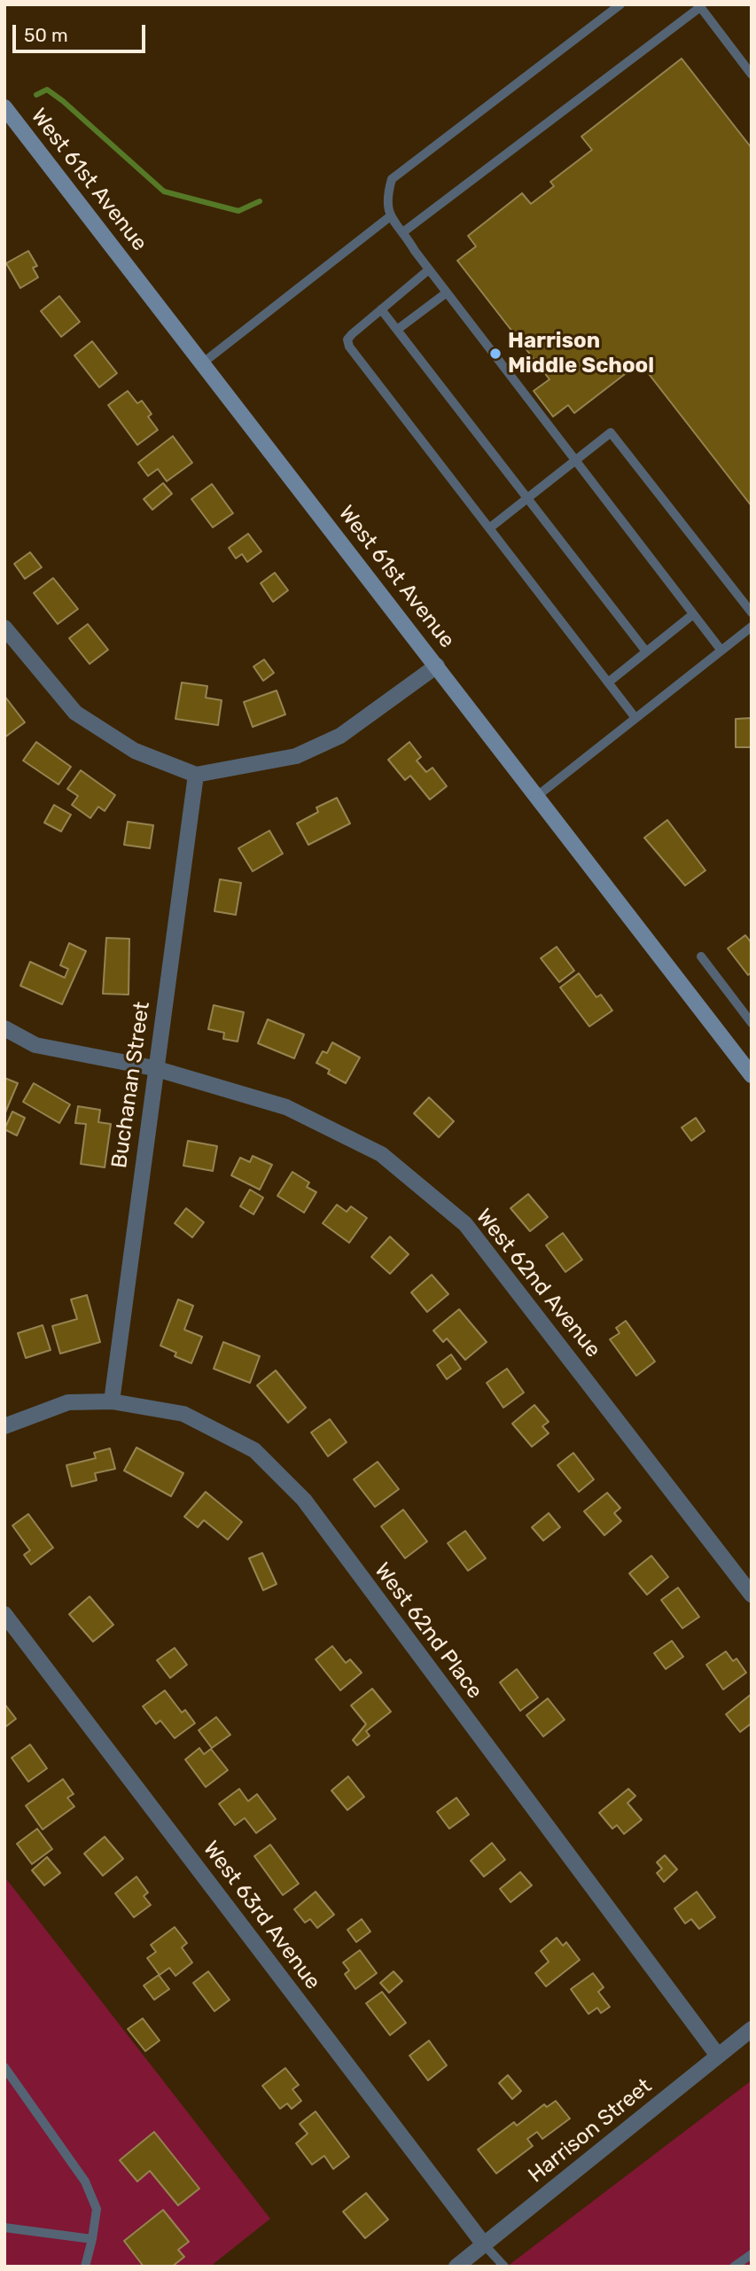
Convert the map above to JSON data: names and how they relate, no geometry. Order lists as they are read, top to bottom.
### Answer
{
  "streets": {
    "main road": ["West 61st Avenue"],
    "street": [
      "Buchanan Street",
      "West 62nd Avenue",
      "West 62nd Place",
      "West 63rd Avenue",
      "Harrison Street"
    ]
  },
  "crossings": [
    ["Buchanan Street", "West 62nd Avenue"],
    ["Buchanan Street", "West 62nd Place"],
    ["West 62nd Place", "Harrison Street"],
    ["West 63rd Avenue", "Harrison Street"]
  ],
  "places": ["Harrison Middle School"],
  "scale_bar": "50 m"
}
